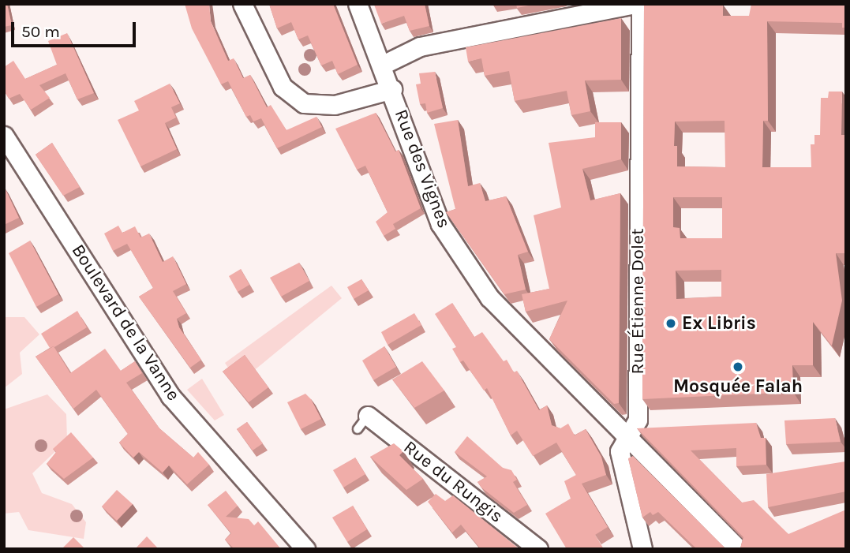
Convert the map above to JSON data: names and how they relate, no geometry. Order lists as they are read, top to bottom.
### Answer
{
  "streets": {
    "street": [
      "Rue des Vignes",
      "Rue Étienne Dolet",
      "Boulevard de la Vanne",
      "Rue du Rungis"
    ]
  },
  "crossings": [
    ["Rue des Vignes", "Rue Étienne Dolet"]
  ],
  "places": ["Ex Libris", "Mosquée Falah"],
  "scale_bar": "50 m"
}
